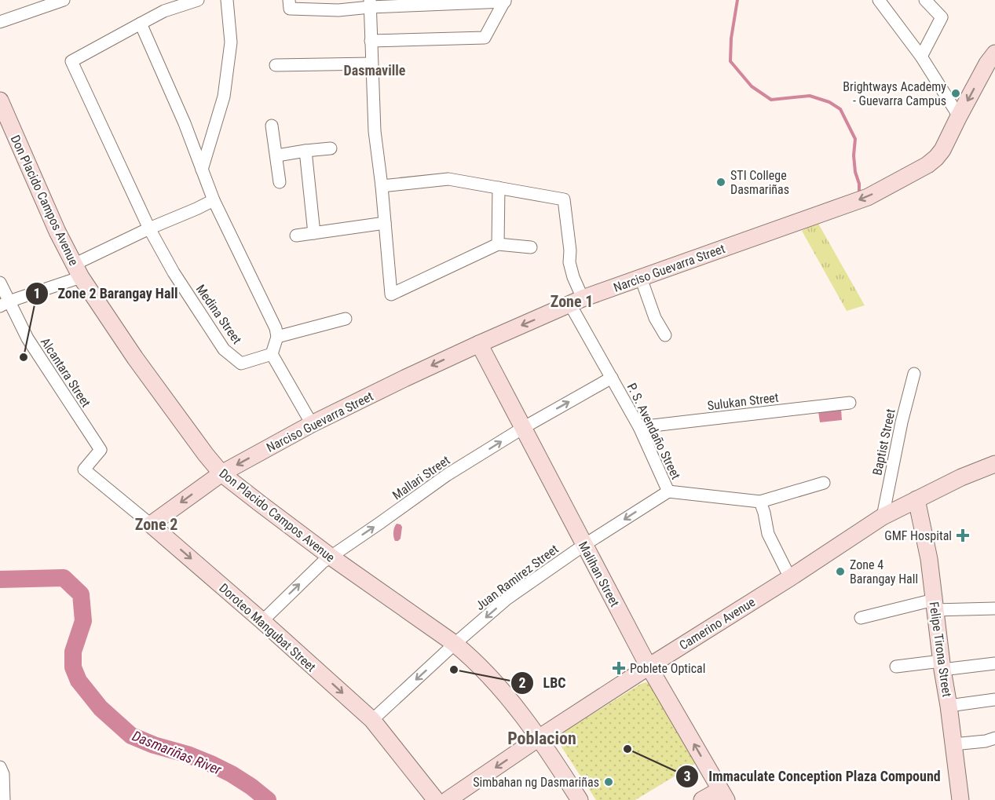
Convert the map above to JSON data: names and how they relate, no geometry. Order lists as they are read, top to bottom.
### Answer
{
  "streets": {
    "street": [
      "Don Placido Campos Avenue",
      "Narciso Guevarra Street",
      "Medina Street",
      "Alcantara Street",
      "Sulukan Street",
      "P. S. Avendaño Street",
      "Baptist Street",
      "Mallari Street",
      "Malihan Street",
      "Juan Ramirez Street",
      "Camerino Avenue",
      "Doroteo Mangubat Street",
      "Felipe Tirona Street"
    ]
  },
  "crossings": [
    ["Don Placido Campos Avenue", "Narciso Guevarra Street"],
    ["Don Placido Campos Avenue", "Mallari Street"],
    ["Don Placido Campos Avenue", "Juan Ramirez Street"],
    ["Don Placido Campos Avenue", "Camerino Avenue"],
    ["Narciso Guevarra Street", "P. S. Avendaño Street"],
    ["Narciso Guevarra Street", "Malihan Street"],
    ["Narciso Guevarra Street", "Doroteo Mangubat Street"],
    ["Alcantara Street", "Doroteo Mangubat Street"],
    ["Sulukan Street", "P. S. Avendaño Street"],
    ["P. S. Avendaño Street", "Mallari Street"],
    ["P. S. Avendaño Street", "Juan Ramirez Street"],
    ["Baptist Street", "Camerino Avenue"],
    ["Mallari Street", "Malihan Street"],
    ["Mallari Street", "Doroteo Mangubat Street"],
    ["Malihan Street", "Juan Ramirez Street"],
    ["Malihan Street", "Camerino Avenue"],
    ["Juan Ramirez Street", "Doroteo Mangubat Street"],
    ["Camerino Avenue", "Felipe Tirona Street"]
  ],
  "one_way": [
    "Narciso Guevarra Street",
    "Mallari Street",
    "Juan Ramirez Street",
    "Doroteo Mangubat Street"
  ],
  "districts": [
    "Dasmaville",
    "Zone 1",
    "Zone 2",
    "Poblacion"
  ],
  "water": ["Dasmariñas River"],
  "places": {
    "other": [
      "Brightways Academy - Guevarra Campus",
      "STI College Dasmariñas",
      "Zone 2 Barangay Hall",
      "Zone 4 Barangay Hall",
      "LBC",
      "Immaculate Conception Plaza Compound",
      "Simbahan ng Dasmariñas"
    ],
    "health": ["GMF Hospital", "Poblete Optical"]
  }
}
